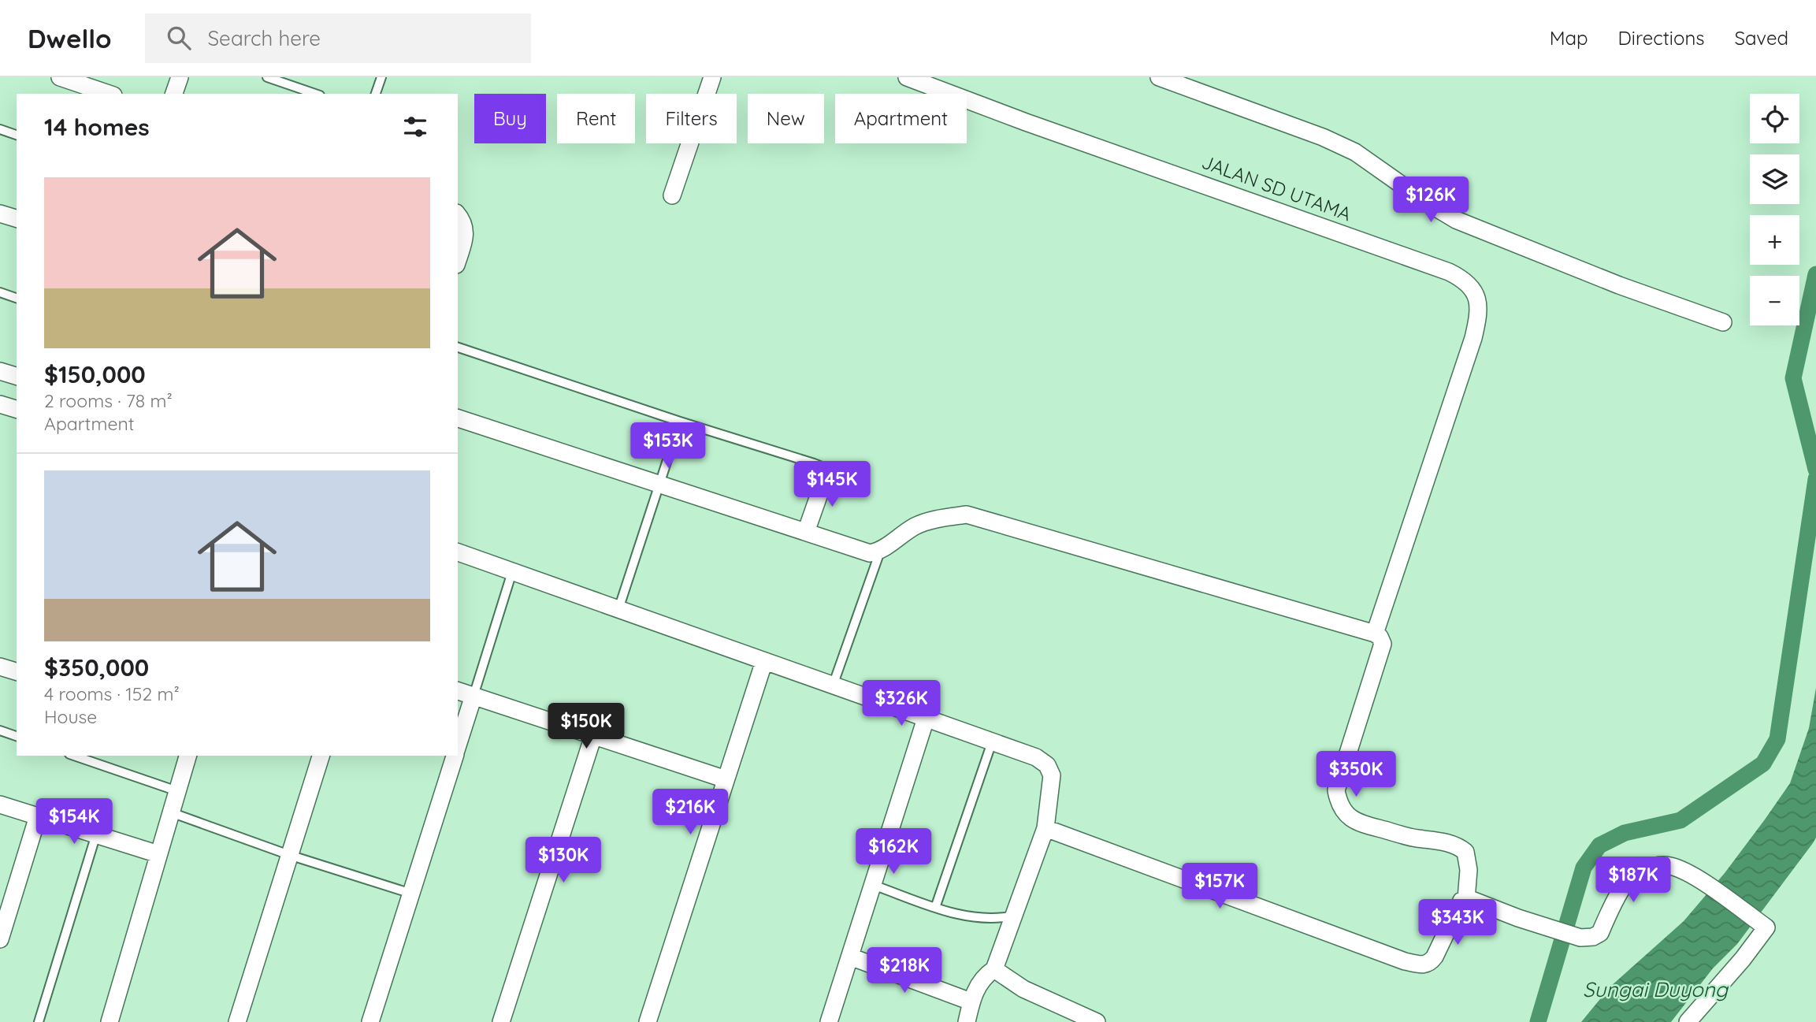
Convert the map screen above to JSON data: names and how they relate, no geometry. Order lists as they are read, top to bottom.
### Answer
{
  "streets": {
    "street": ["JALAN SD UTAMA"]
  },
  "water": ["Sungai Duyong"],
  "page": {
    "header": "Dwello",
    "search": "Search here",
    "nav": ["Map", "Directions", "Saved"],
    "map_buttons": ["+", "−"],
    "chip": [
      "Buy",
      "Rent",
      "Filters",
      "New",
      "Apartment"
    ],
    "heading": "14 homes",
    "list": [
      {
        "name": "$150,000",
        "note": "2 rooms · 78 m² · Apartment"
      },
      {
        "name": "$350,000",
        "note": "4 rooms · 152 m² · House"
      }
    ],
    "price": [
      "$126K",
      "$153K",
      "$145K",
      "$326K",
      "$150K",
      "$350K",
      "$216K",
      "$154K",
      "$162K",
      "$130K",
      "$187K",
      "$157K",
      "$343K",
      "$218K"
    ]
  }
}
